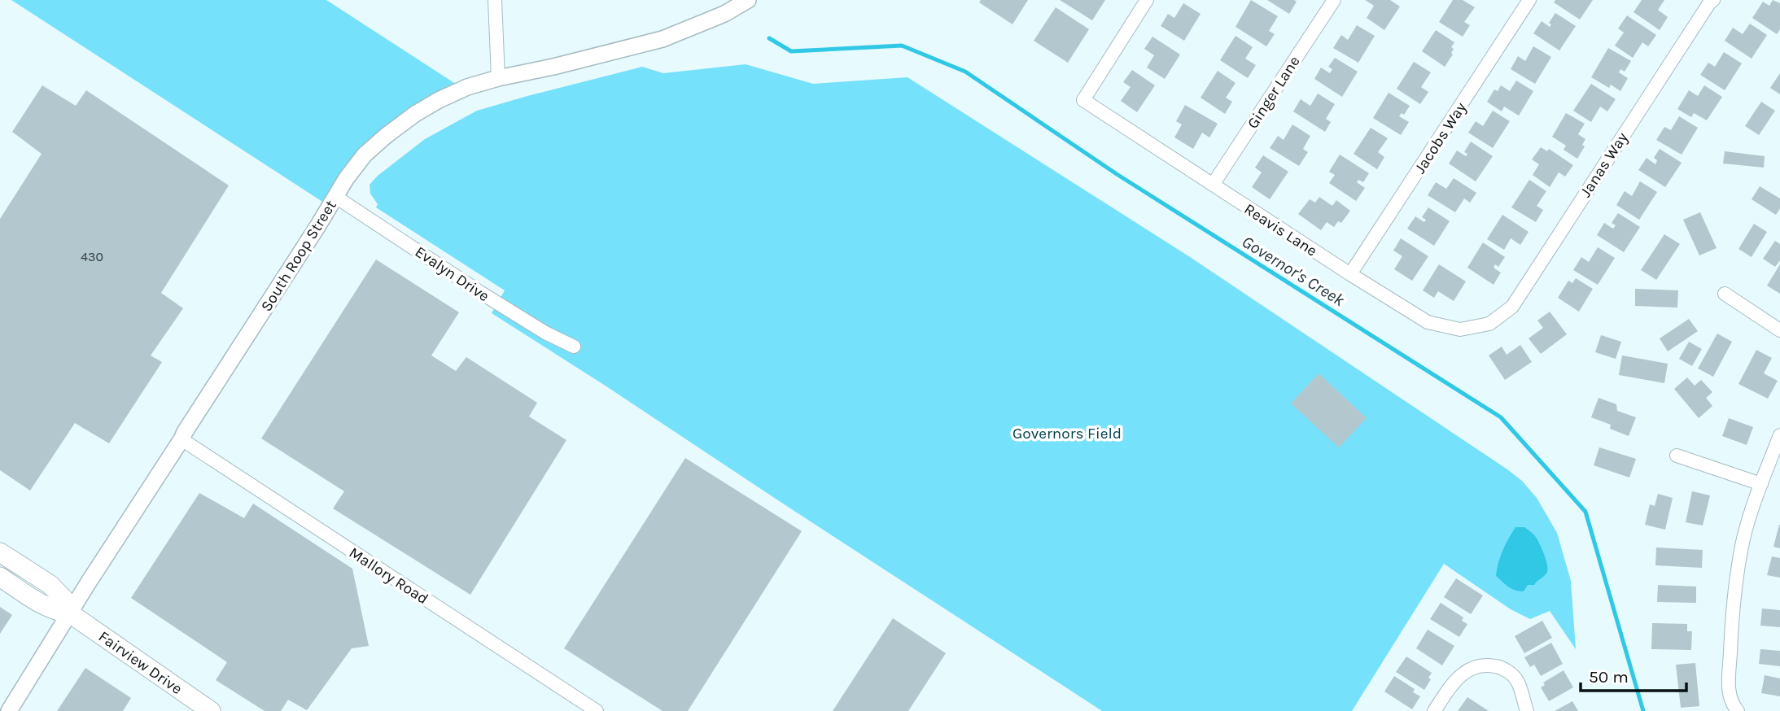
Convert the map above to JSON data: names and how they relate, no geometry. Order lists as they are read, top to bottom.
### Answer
{
  "streets": {
    "main road": ["Fairview Drive"],
    "street": [
      "Ginger Lane",
      "Jacobs Way",
      "Janas Way",
      "Reavis Lane",
      "South Roop Street",
      "Evalyn Drive",
      "Mallory Road"
    ]
  },
  "crossings": [
    ["Ginger Lane", "Reavis Lane"],
    ["Jacobs Way", "Reavis Lane"],
    ["Janas Way", "Reavis Lane"],
    ["South Roop Street", "Evalyn Drive"],
    ["South Roop Street", "Mallory Road"],
    ["South Roop Street", "Fairview Drive"]
  ],
  "water": ["Governor's Creek"],
  "parks": ["Governors Field"],
  "house_numbers": ["430"],
  "scale_bar": "50 m"
}
